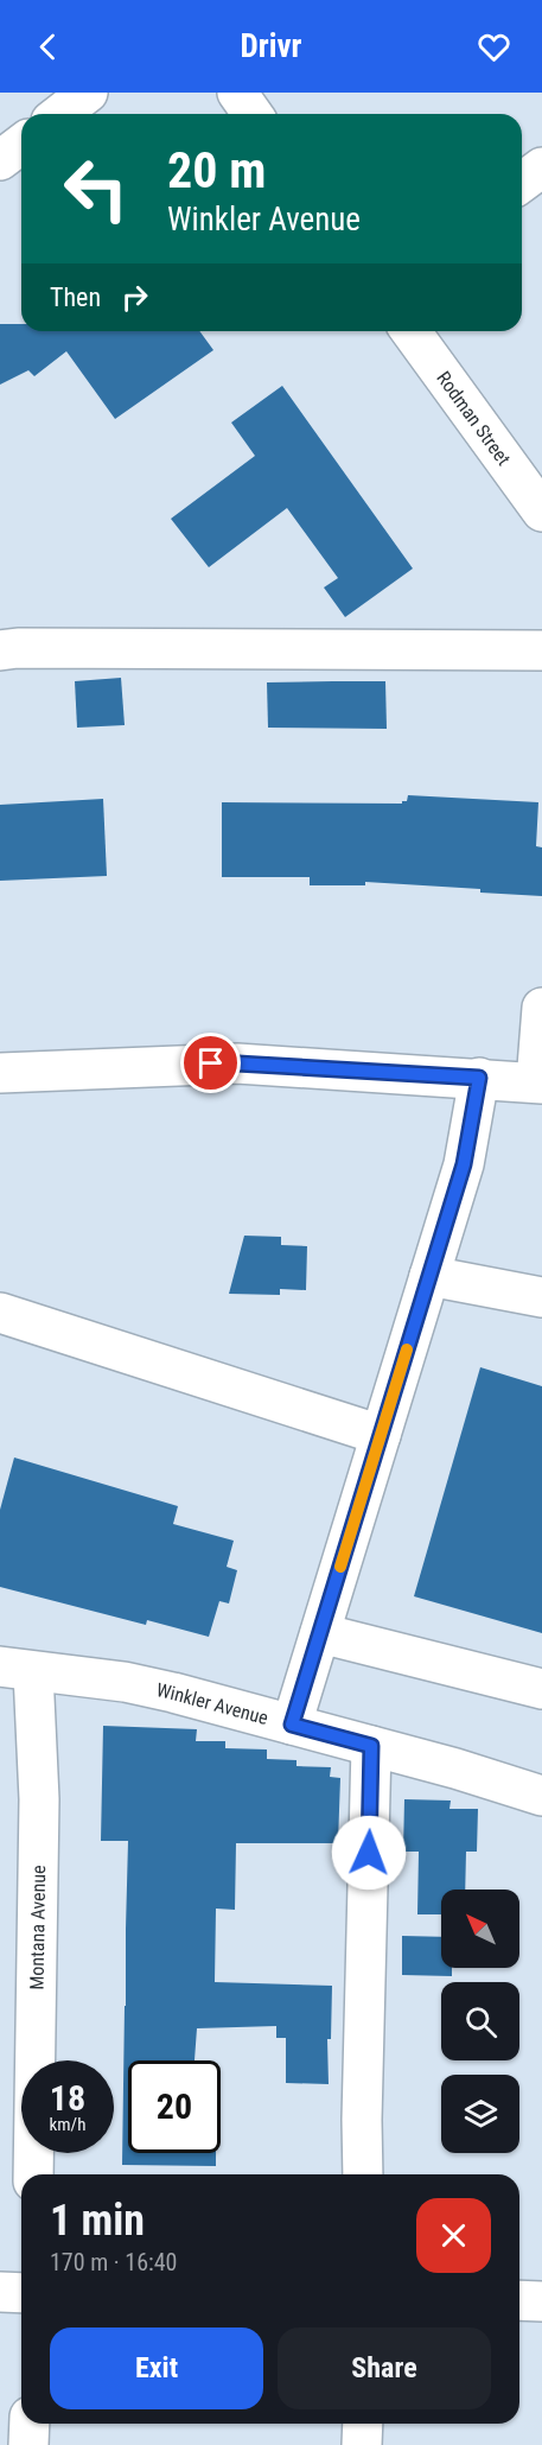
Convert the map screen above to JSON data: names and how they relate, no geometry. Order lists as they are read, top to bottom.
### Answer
{
  "streets": {
    "street": ["Rodman Street", "Winkler Avenue", "Montana Avenue"]
  },
  "crossings": [
    ["Winkler Avenue", "Montana Avenue"]
  ],
  "north": "top left",
  "page": {
    "header": "Drivr",
    "turn": ["20 m", "Winkler Avenue"],
    "then": "Then",
    "speed": "18 km/h",
    "limit": "20",
    "heading": ["1 min", "170 m · 16:40"],
    "buttons": ["Exit", "Share"]
  }
}
